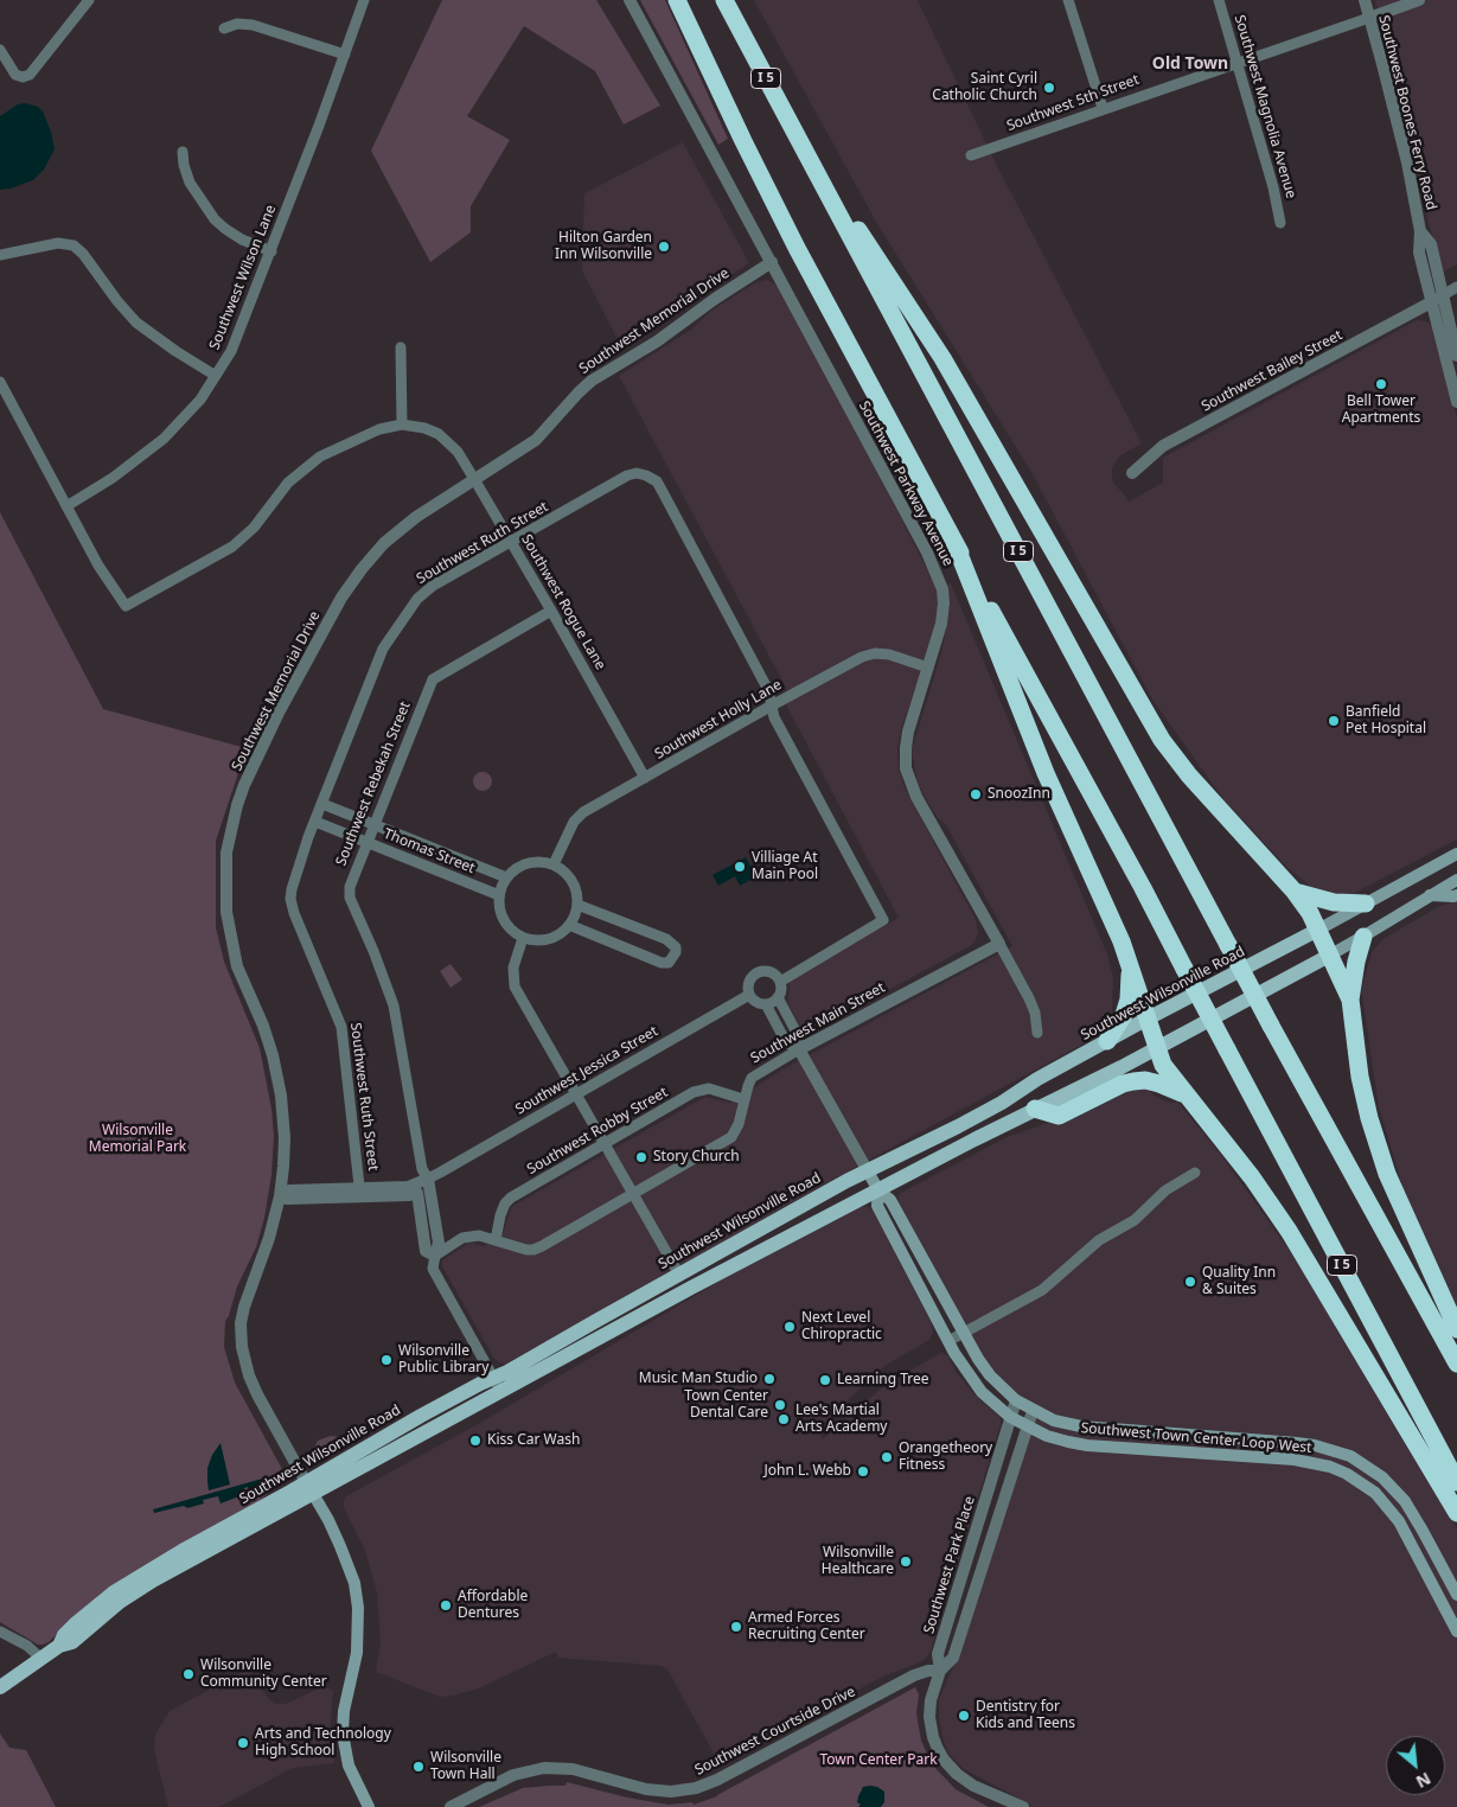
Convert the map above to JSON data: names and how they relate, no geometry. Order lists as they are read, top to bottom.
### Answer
{
  "streets": {
    "highway": ["I 5"],
    "main road": ["Southwest Wilsonville Road", "Southwest Town Center Loop West"],
    "street": [
      "Southwest 5th Street",
      "Southwest Magnolia Avenue",
      "Southwest Boones Ferry Road",
      "Southwest Wilson Lane",
      "Southwest Memorial Drive",
      "Southwest Bailey Street",
      "Southwest Parkway Avenue",
      "Southwest Ruth Street",
      "Southwest Rogue Lane",
      "Southwest Holly Lane",
      "Southwest Rebekah Street",
      "Thomas Street",
      "Southwest Main Street",
      "Southwest Jessica Street",
      "Southwest Robby Street",
      "Southwest Park Place",
      "Southwest Courtside Drive"
    ]
  },
  "crossings": [
    ["I 5", "Southwest Wilsonville Road"],
    ["Southwest 5th Street", "Southwest Magnolia Avenue"],
    ["Southwest 5th Street", "Southwest Boones Ferry Road"],
    ["Southwest Boones Ferry Road", "Southwest Bailey Street"],
    ["Southwest Wilson Lane", "Southwest Rogue Lane"],
    ["Southwest Memorial Drive", "Southwest Parkway Avenue"],
    ["Southwest Memorial Drive", "Southwest Rogue Lane"],
    ["Southwest Memorial Drive", "Southwest Wilsonville Road"],
    ["Southwest Parkway Avenue", "Southwest Holly Lane"],
    ["Southwest Parkway Avenue", "Southwest Main Street"],
    ["Southwest Ruth Street", "Southwest Rogue Lane"],
    ["Southwest Ruth Street", "Southwest Holly Lane"],
    ["Southwest Ruth Street", "Thomas Street"],
    ["Southwest Ruth Street", "Southwest Jessica Street"],
    ["Southwest Ruth Street", "Southwest Town Center Loop West"],
    ["Southwest Rogue Lane", "Southwest Holly Lane"],
    ["Southwest Rogue Lane", "Southwest Rebekah Street"],
    ["Southwest Holly Lane", "Thomas Street"],
    ["Southwest Rebekah Street", "Thomas Street"],
    ["Southwest Rebekah Street", "Southwest Wilsonville Road"],
    ["Southwest Rebekah Street", "Southwest Main Street"],
    ["Southwest Rebekah Street", "Southwest Jessica Street"],
    ["Southwest Wilsonville Road", "Southwest Town Center Loop West"],
    ["Southwest Main Street", "Southwest Robby Street"],
    ["Southwest Main Street", "Southwest Town Center Loop West"],
    ["Southwest Jessica Street", "Southwest Town Center Loop West"],
    ["Southwest Town Center Loop West", "Southwest Park Place"],
    ["Southwest Park Place", "Southwest Courtside Drive"]
  ],
  "districts": ["Old Town"],
  "parks": ["Wilsonville Memorial Park", "Town Center Park"],
  "places": [
    "Saint Cyril Catholic Church",
    "Hilton Garden Inn Wilsonville",
    "Bell Tower Apartments",
    "Banfield Pet Hospital",
    "SnoozInn",
    "Villiage At Main Pool",
    "Story Church",
    "Quality Inn & Suites",
    "Next Level Chiropractic",
    "Wilsonville Public Library",
    "Music Man Studio",
    "Learning Tree",
    "Town Center Dental Care",
    "Lee's Martial Arts Academy",
    "Kiss Car Wash",
    "Orangetheory Fitness",
    "John L. Webb",
    "Wilsonville Healthcare",
    "Affordable Dentures",
    "Armed Forces Recruiting Center",
    "Wilsonville Community Center",
    "Dentistry for Kids and Teens",
    "Arts and Technology High School",
    "Wilsonville Town Hall"
  ],
  "north": "bottom right"
}
